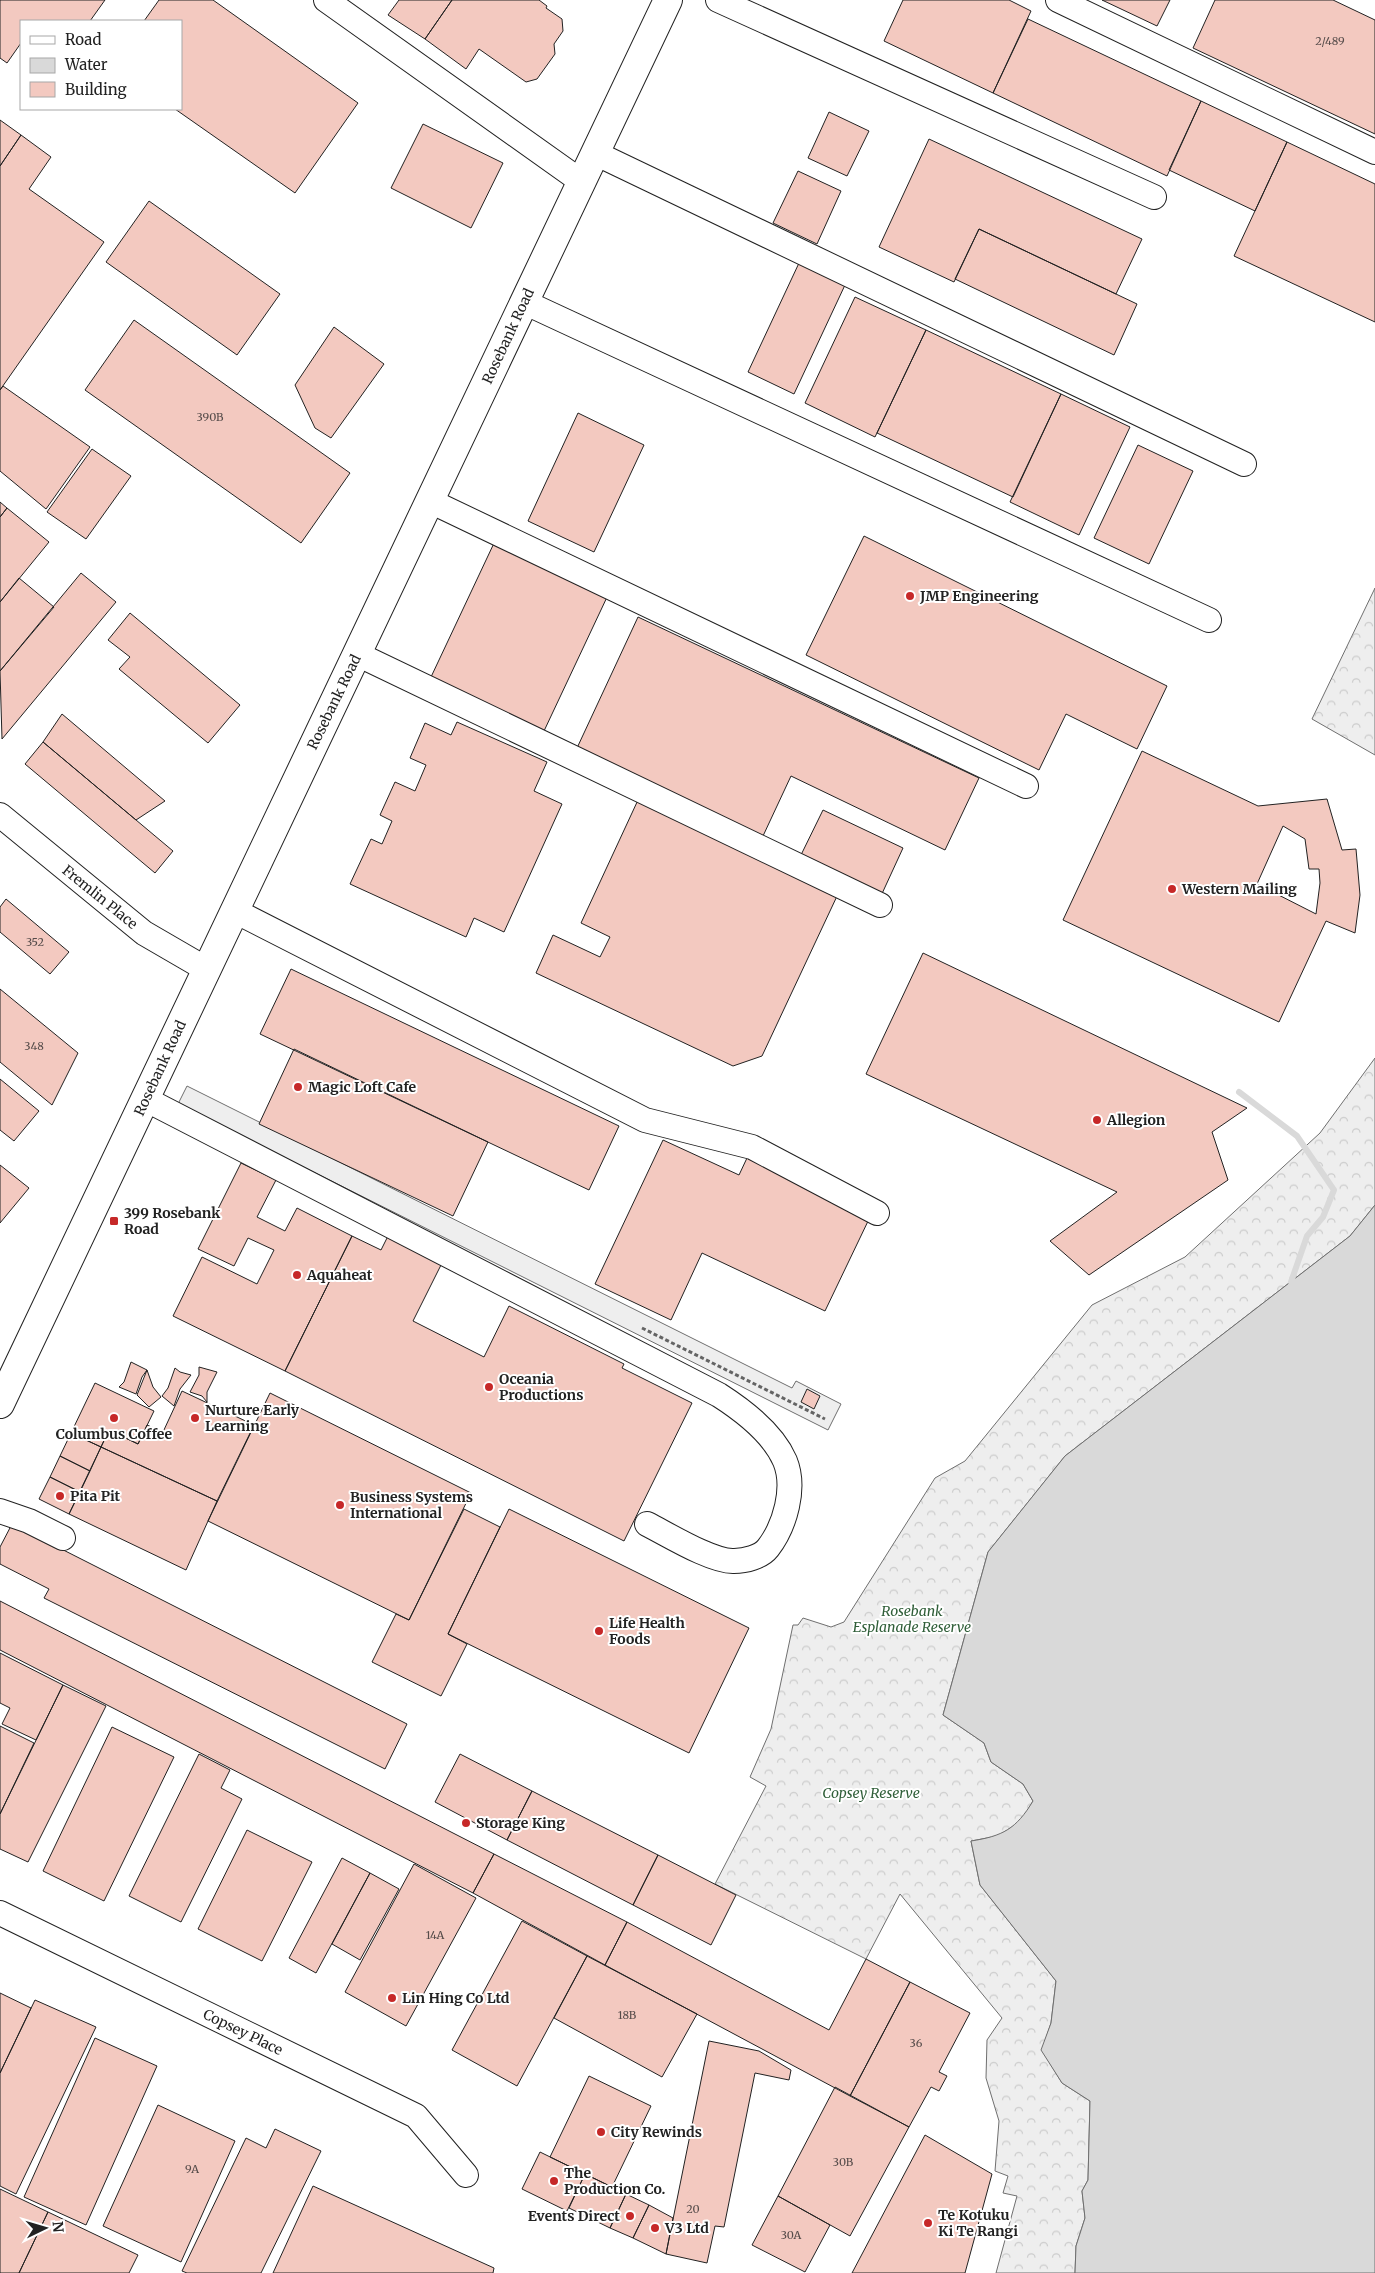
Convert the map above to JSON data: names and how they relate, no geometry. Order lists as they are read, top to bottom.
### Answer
{
  "streets": {
    "main road": ["Rosebank Road"],
    "street": ["Fremlin Place", "Copsey Place"]
  },
  "crossings": [
    ["Rosebank Road", "Fremlin Place"]
  ],
  "parks": ["Rosebank Esplanade Reserve", "Copsey Reserve"],
  "places": {
    "other": [
      "JMP Engineering",
      "Western Mailing",
      "Magic Loft Cafe",
      "Allegion",
      "Aquaheat",
      "Oceania Productions",
      "Columbus Coffee",
      "Nurture Early Learning",
      "Pita Pit",
      "Business Systems International",
      "Life Health Foods",
      "Storage King",
      "Lin Hing Co Ltd",
      "City Rewinds",
      "The Production Co.",
      "Events Direct",
      "Te Kotuku Ki Te Rangi",
      "V3 Ltd"
    ],
    "transit": ["399 Rosebank Road"]
  },
  "house_numbers": [
    "2/489",
    "390B",
    "352",
    "348",
    "14A",
    "18B",
    "36",
    "30B",
    "9A",
    "20",
    "30A"
  ],
  "legend": ["Road", "Water", "Building"],
  "north": "right"
}
